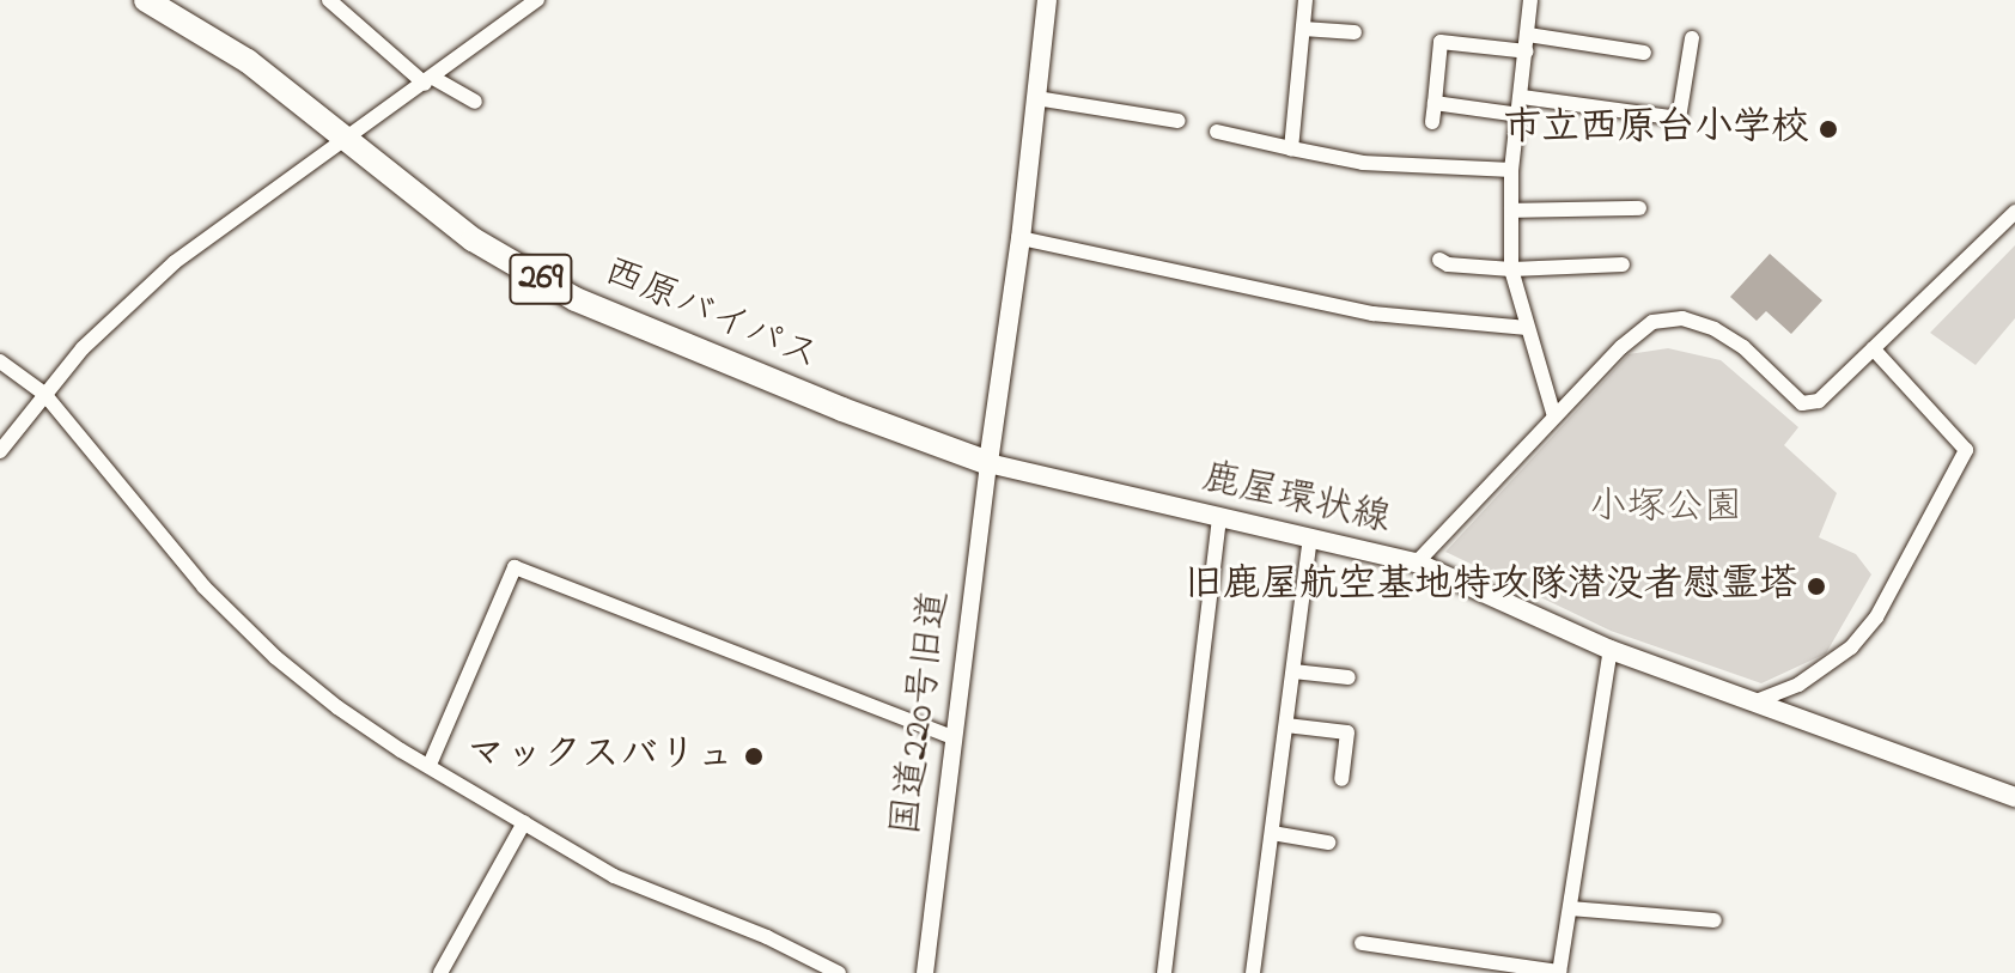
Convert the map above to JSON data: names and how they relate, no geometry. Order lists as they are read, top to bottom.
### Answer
{
  "streets": {
    "highway": ["269", "西原バイパス"],
    "main road": ["鹿屋環状線"],
    "street": ["国道220号旧道"]
  },
  "crossings": [
    ["西原バイパス", "鹿屋環状線"],
    ["西原バイパス", "国道220号旧道"],
    ["鹿屋環状線", "国道220号旧道"]
  ],
  "parks": ["小塚公園"],
  "places": ["市立西原台小学校", "旧鹿屋航空基地特攻隊潜没者慰霊塔", "マックスバリュ"]
}
